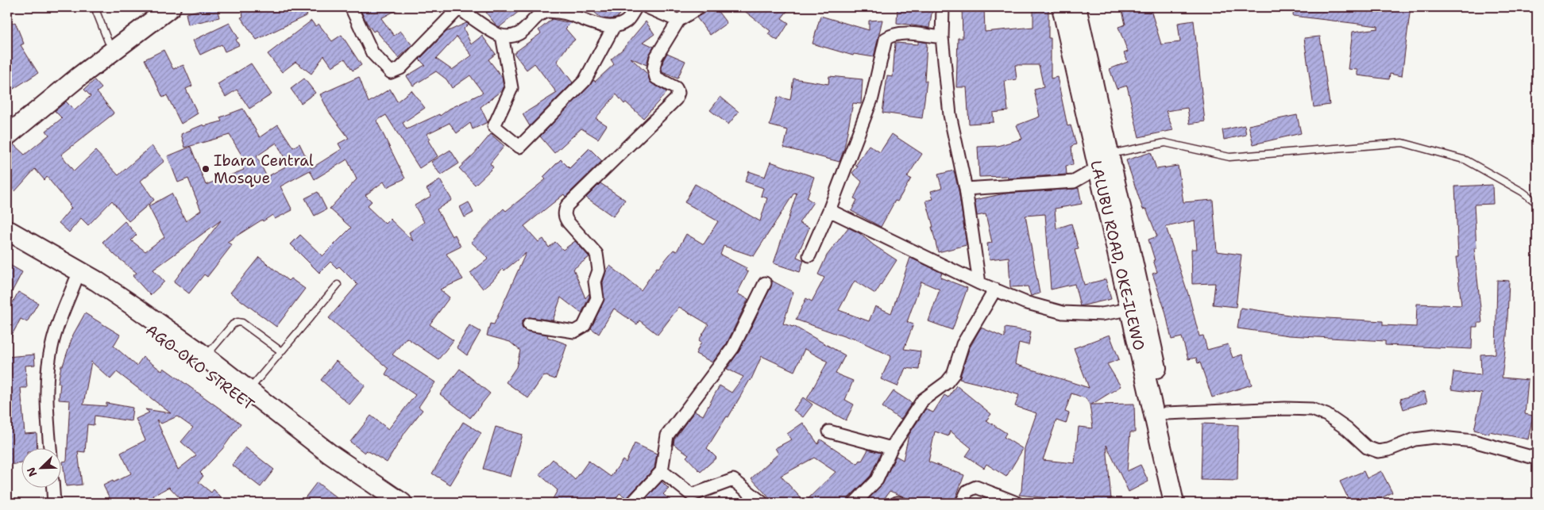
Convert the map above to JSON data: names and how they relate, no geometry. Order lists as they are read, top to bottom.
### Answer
{
  "streets": {
    "main road": ["LALUBU ROAD, OKE-ILEWO", "AGO-OKO STREET"]
  },
  "places": ["Ibara Central Mosque"],
  "north": "bottom left"
}
